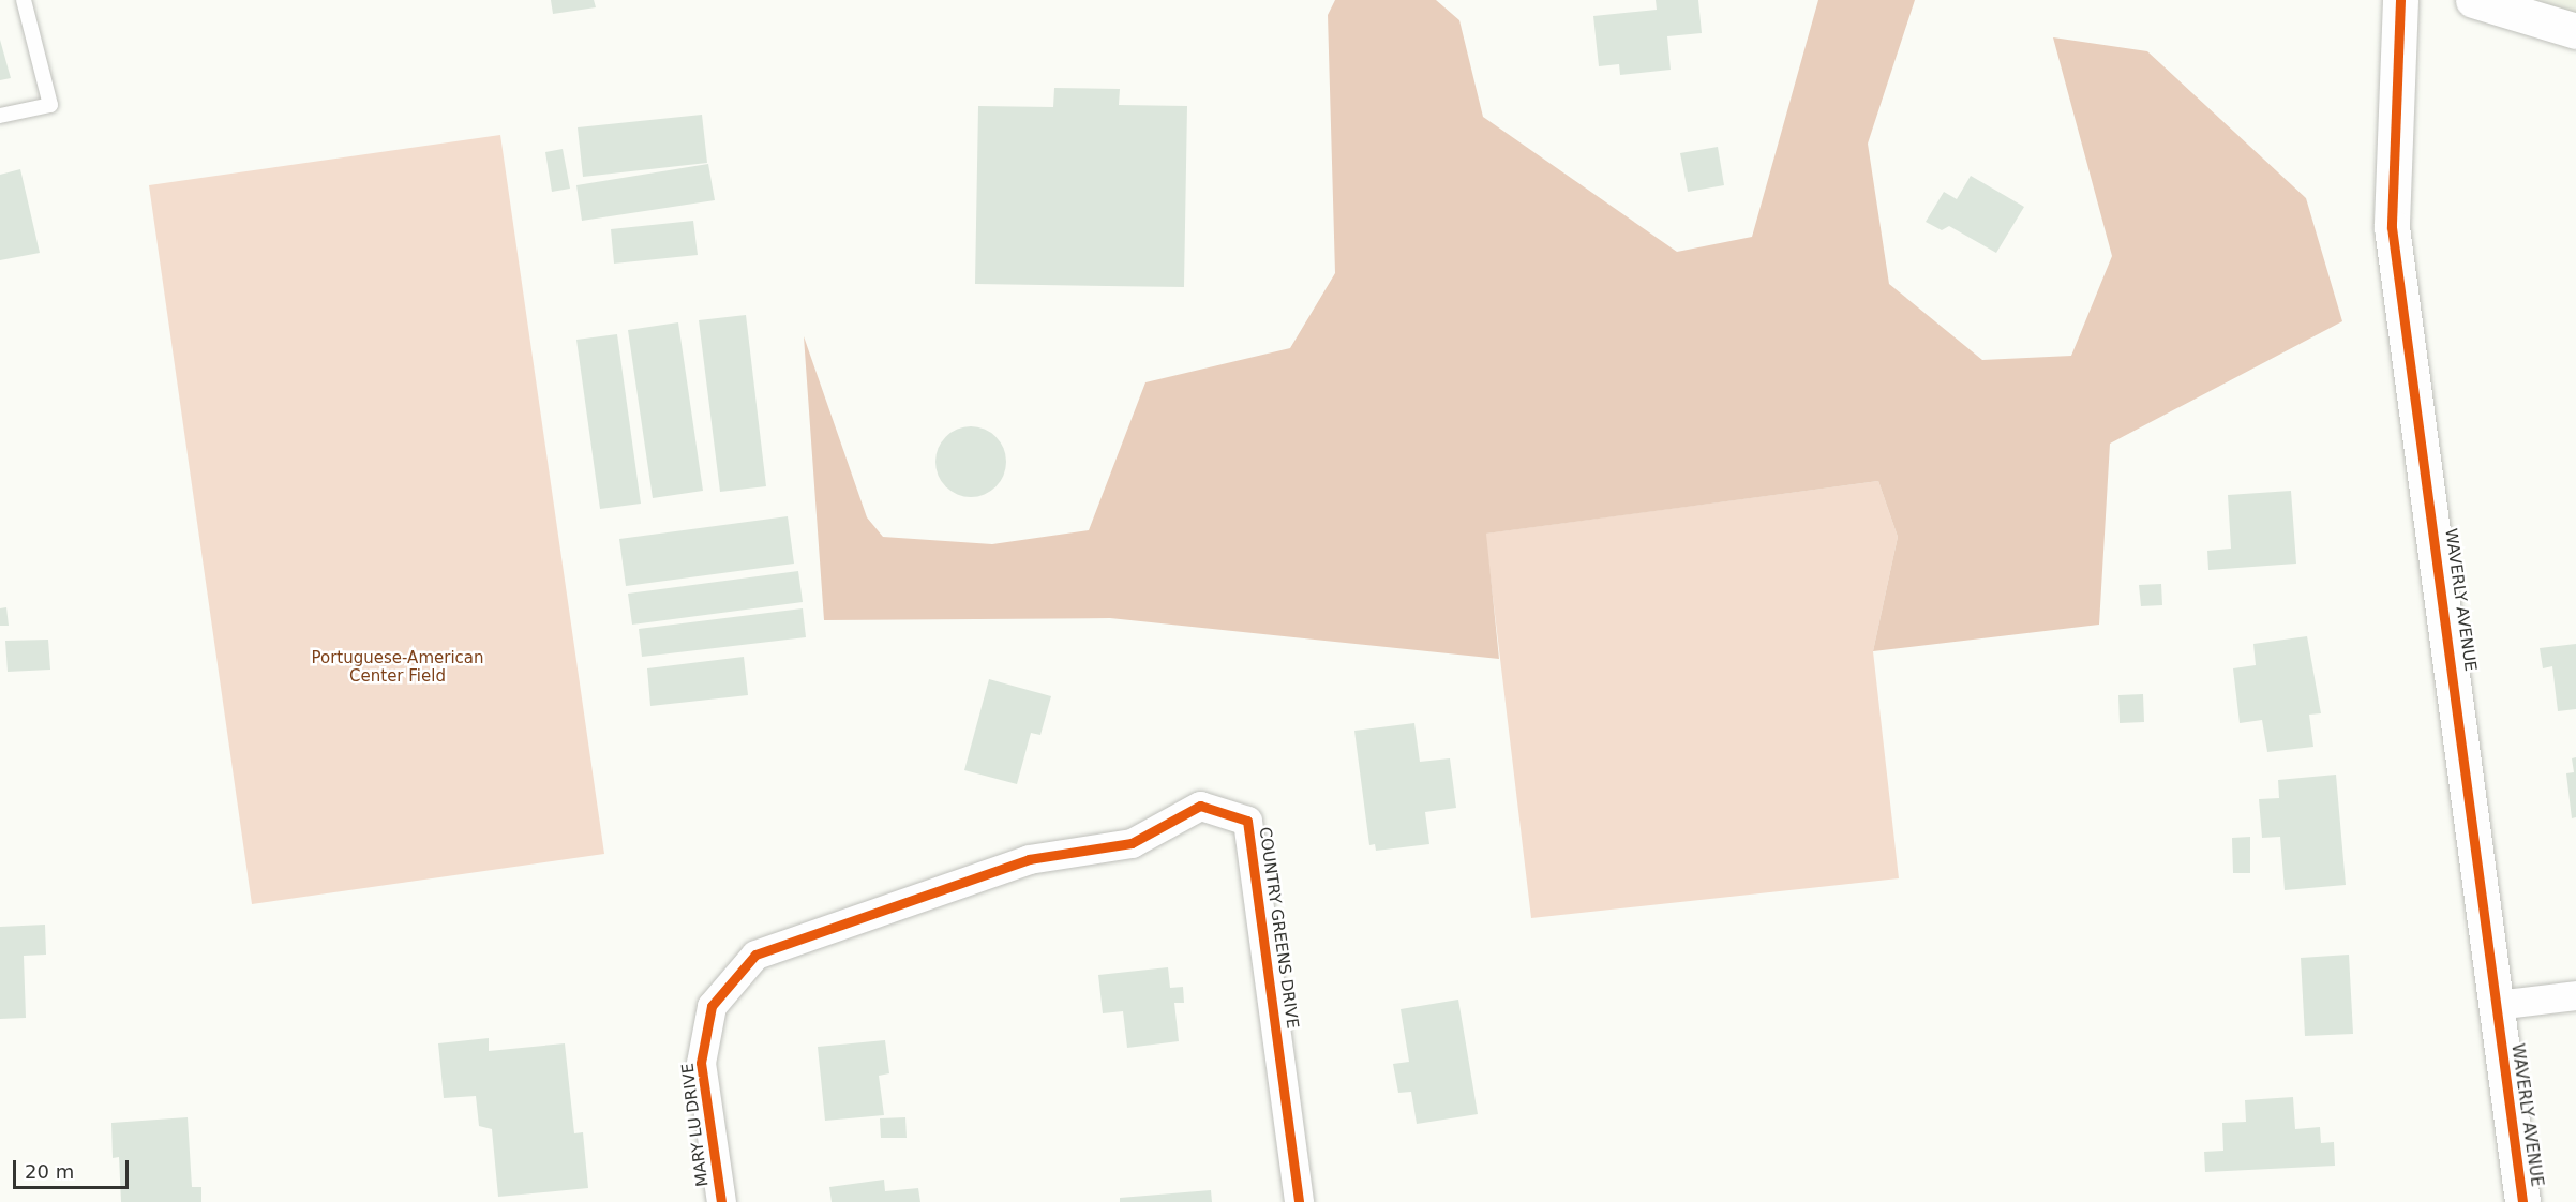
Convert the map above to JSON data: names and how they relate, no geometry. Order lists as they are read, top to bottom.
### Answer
{
  "streets": {
    "street": ["WAVERLY AVENUE", "COUNTRY GREENS DRIVE", "MARY LU DRIVE"]
  },
  "crossings": [
    ["COUNTRY GREENS DRIVE", "MARY LU DRIVE"]
  ],
  "parks": ["Portuguese-American Center Field"],
  "scale_bar": "20 m"
}
